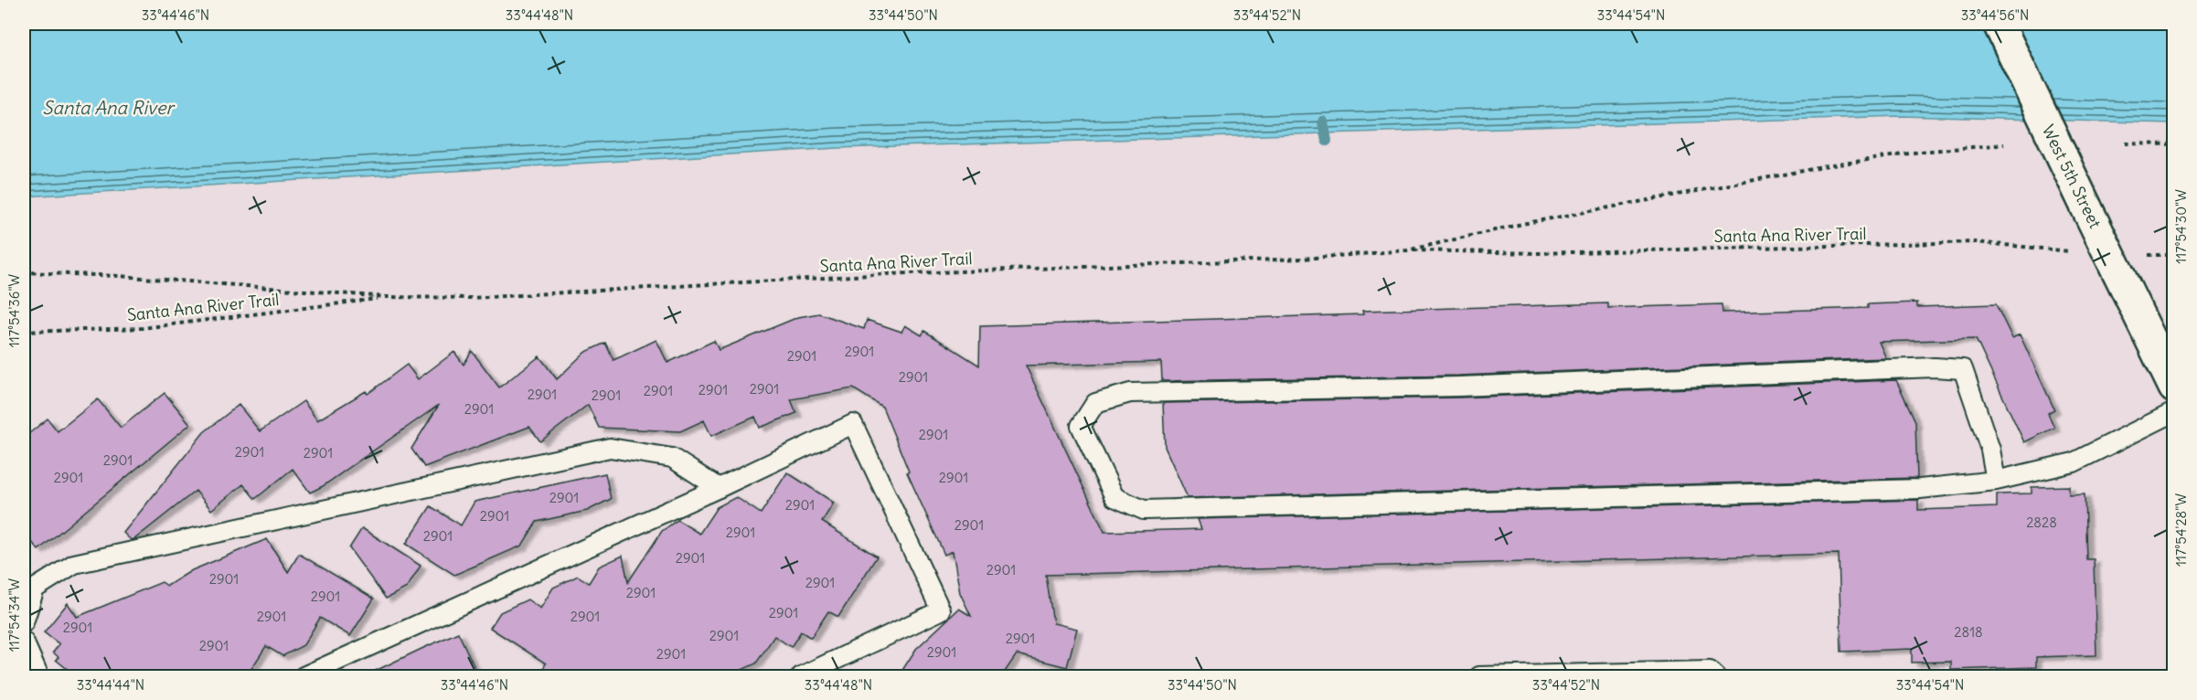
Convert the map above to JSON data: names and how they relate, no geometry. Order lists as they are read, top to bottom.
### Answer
{
  "streets": {
    "street": ["West 5th Street"],
    "path": ["Santa Ana River Trail"]
  },
  "crossings": [
    ["West 5th Street", "Santa Ana River Trail"]
  ],
  "water": ["Santa Ana River"],
  "house_numbers": [
    "2901",
    "2901",
    "2901",
    "2901",
    "2901",
    "2901",
    "2901",
    "2901",
    "2901",
    "2901",
    "2901",
    "2901",
    "2901",
    "2901",
    "2901",
    "2901",
    "2901",
    "2901",
    "2828",
    "2901",
    "2901",
    "2901",
    "2901",
    "2901",
    "2901",
    "2901",
    "2901",
    "2901",
    "2901",
    "2901",
    "2901",
    "2901",
    "2818",
    "2901",
    "2901",
    "2901",
    "2901",
    "2901"
  ],
  "coordinates": [
    "33°44'46\"N",
    "33°44'48\"N",
    "33°44'50\"N",
    "33°44'52\"N",
    "33°44'54\"N",
    "33°44'56\"N",
    "117°54'30\"W",
    "117°54'36\"W",
    "117°54'28\"W",
    "117°54'34\"W",
    "33°44'44\"N"
  ]
}
